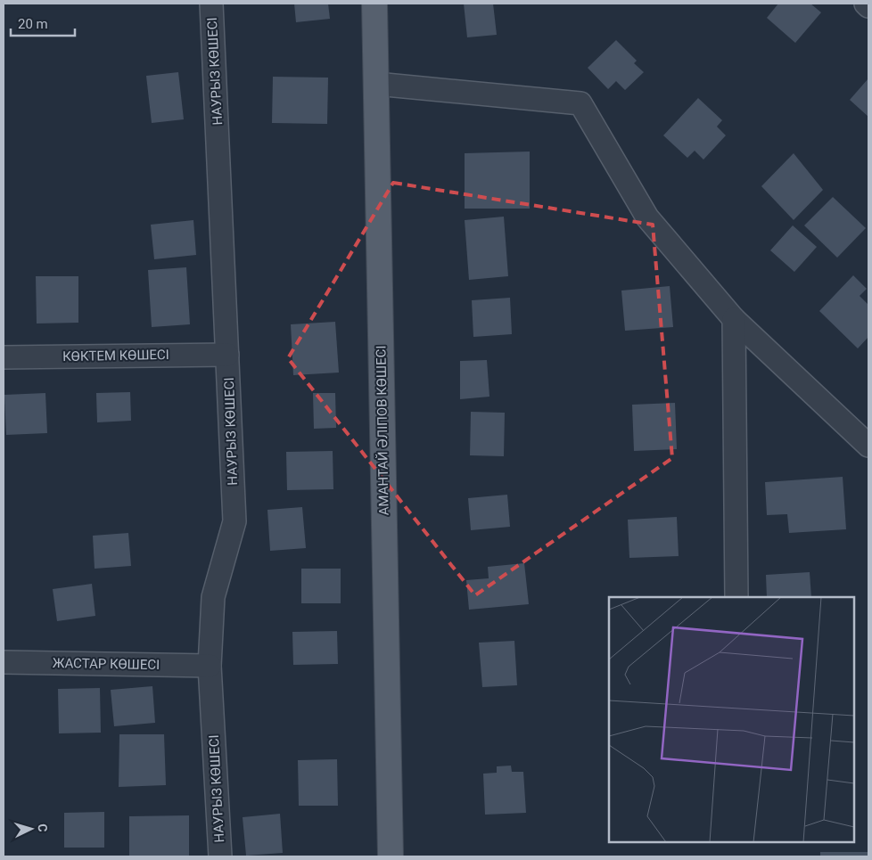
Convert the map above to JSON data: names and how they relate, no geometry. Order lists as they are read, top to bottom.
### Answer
{
  "streets": {
    "main road": ["АМАНТАЙ ӘЛІПОВ КӨШЕСІ"],
    "street": ["НАУРЫЗ КӨШЕСІ", "КӨКТЕМ КӨШЕСІ", "ЖАСТАР КӨШЕСІ"]
  },
  "crossings": [
    ["НАУРЫЗ КӨШЕСІ", "КӨКТЕМ КӨШЕСІ"],
    ["НАУРЫЗ КӨШЕСІ", "ЖАСТАР КӨШЕСІ"]
  ],
  "scale_bar": "20 m",
  "north": "right"
}
